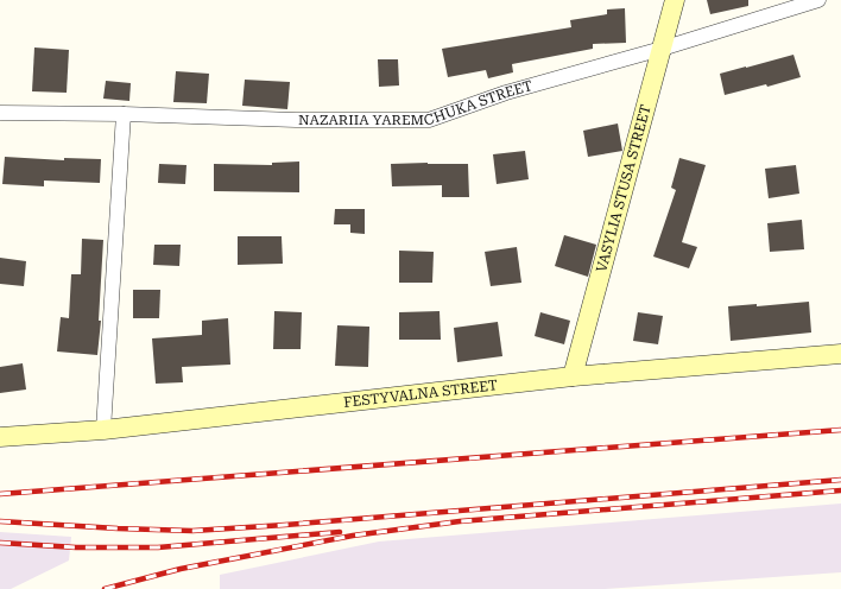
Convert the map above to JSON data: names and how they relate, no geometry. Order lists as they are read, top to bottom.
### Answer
{
  "streets": {
    "street": ["NAZARIIA YAREMCHUKA STREET", "VASYLIA STUSA STREET", "FESTYVALNA STREET"]
  },
  "crossings": [
    ["NAZARIIA YAREMCHUKA STREET", "VASYLIA STUSA STREET"],
    ["VASYLIA STUSA STREET", "FESTYVALNA STREET"]
  ]
}
